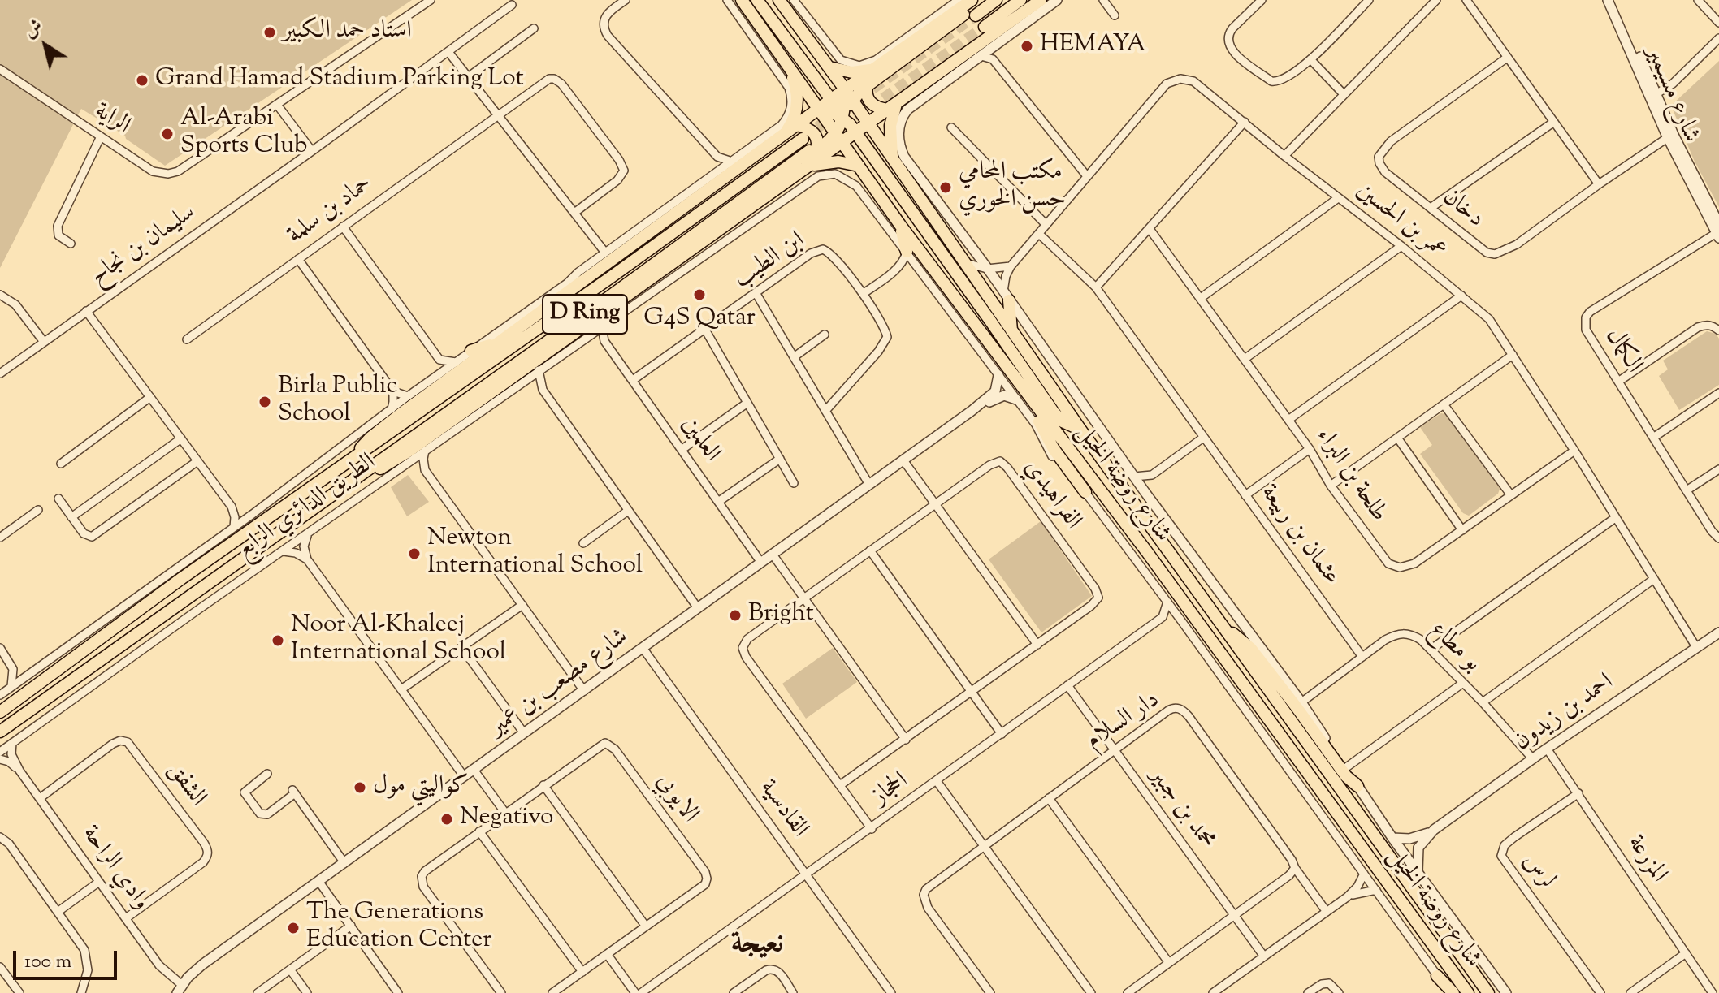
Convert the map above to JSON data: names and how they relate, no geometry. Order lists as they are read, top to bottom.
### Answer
{
  "streets": {
    "main road": ["D Ring", "شارع روضة الخيل", "الطريق الدائري الرابع"],
    "street": [
      "شارع مسيمير",
      "الراية",
      "دخان",
      "حماد بن سلمة",
      "عمر بن الحسين",
      "سليمان بن نجاح",
      "ابن الطيب",
      "الكمال",
      "العلمين",
      "طلحة بن البراء",
      "الفراهيدي",
      "عثمان بن ربيعة",
      "بو مطاع",
      "شارع مصعب بن عمير",
      "احمد بن زيدون",
      "دار السلام",
      "الشفق",
      "الحجاز",
      "الايوبي",
      "القادسية",
      "محمد بن جبير",
      "المزرعة",
      "وادي الراحة",
      "لرس"
    ]
  },
  "crossings": [
    ["شارع مسيمير", "دخان"],
    ["شارع مسيمير", "الكمال"],
    ["عمر بن الحسين", "طلحة بن البراء"],
    ["عمر بن الحسين", "شارع روضة الخيل"],
    ["عمر بن الحسين", "عثمان بن ربيعة"],
    ["عمر بن الحسين", "احمد بن زيدون"],
    ["ابن الطيب", "العلمين"],
    ["D Ring", "شارع روضة الخيل"],
    ["D Ring", "الطريق الدائري الرابع"],
    ["العلمين", "شارع مصعب بن عمير"],
    ["شارع روضة الخيل", "الطريق الدائري الرابع"],
    ["شارع روضة الخيل", "بو مطاع"],
    ["شارع روضة الخيل", "شارع مصعب بن عمير"],
    ["شارع روضة الخيل", "احمد بن زيدون"],
    ["الفراهيدي", "الحجاز"],
    ["الطريق الدائري الرابع", "وادي الراحة"],
    ["عثمان بن ربيعة", "بو مطاع"],
    ["بو مطاع", "احمد بن زيدون"],
    ["شارع مصعب بن عمير", "القادسية"],
    ["شارع مصعب بن عمير", "وادي الراحة"],
    ["احمد بن زيدون", "المزرعة"],
    ["دار السلام", "محمد بن جبير"],
    ["الشفق", "وادي الراحة"],
    ["الحجاز", "القادسية"],
    ["الحجاز", "محمد بن جبير"],
    ["المزرعة", "لرس"]
  ],
  "districts": ["نعيجة"],
  "places": [
    "استاد حمد الكبير",
    "HEMAYA",
    "Grand Hamad Stadium Parking Lot",
    "Al-Arabi Sports Club",
    "مكتب المحامي حسن الخوري",
    "G4S Qatar",
    "Birla Public School",
    "Newton International School",
    "Bright",
    "Noor Al-Khaleej International School",
    "كواليتي مول",
    "Negativo",
    "The Generations Education Center"
  ],
  "scale_bar": "100 m",
  "north": "top left"
}
